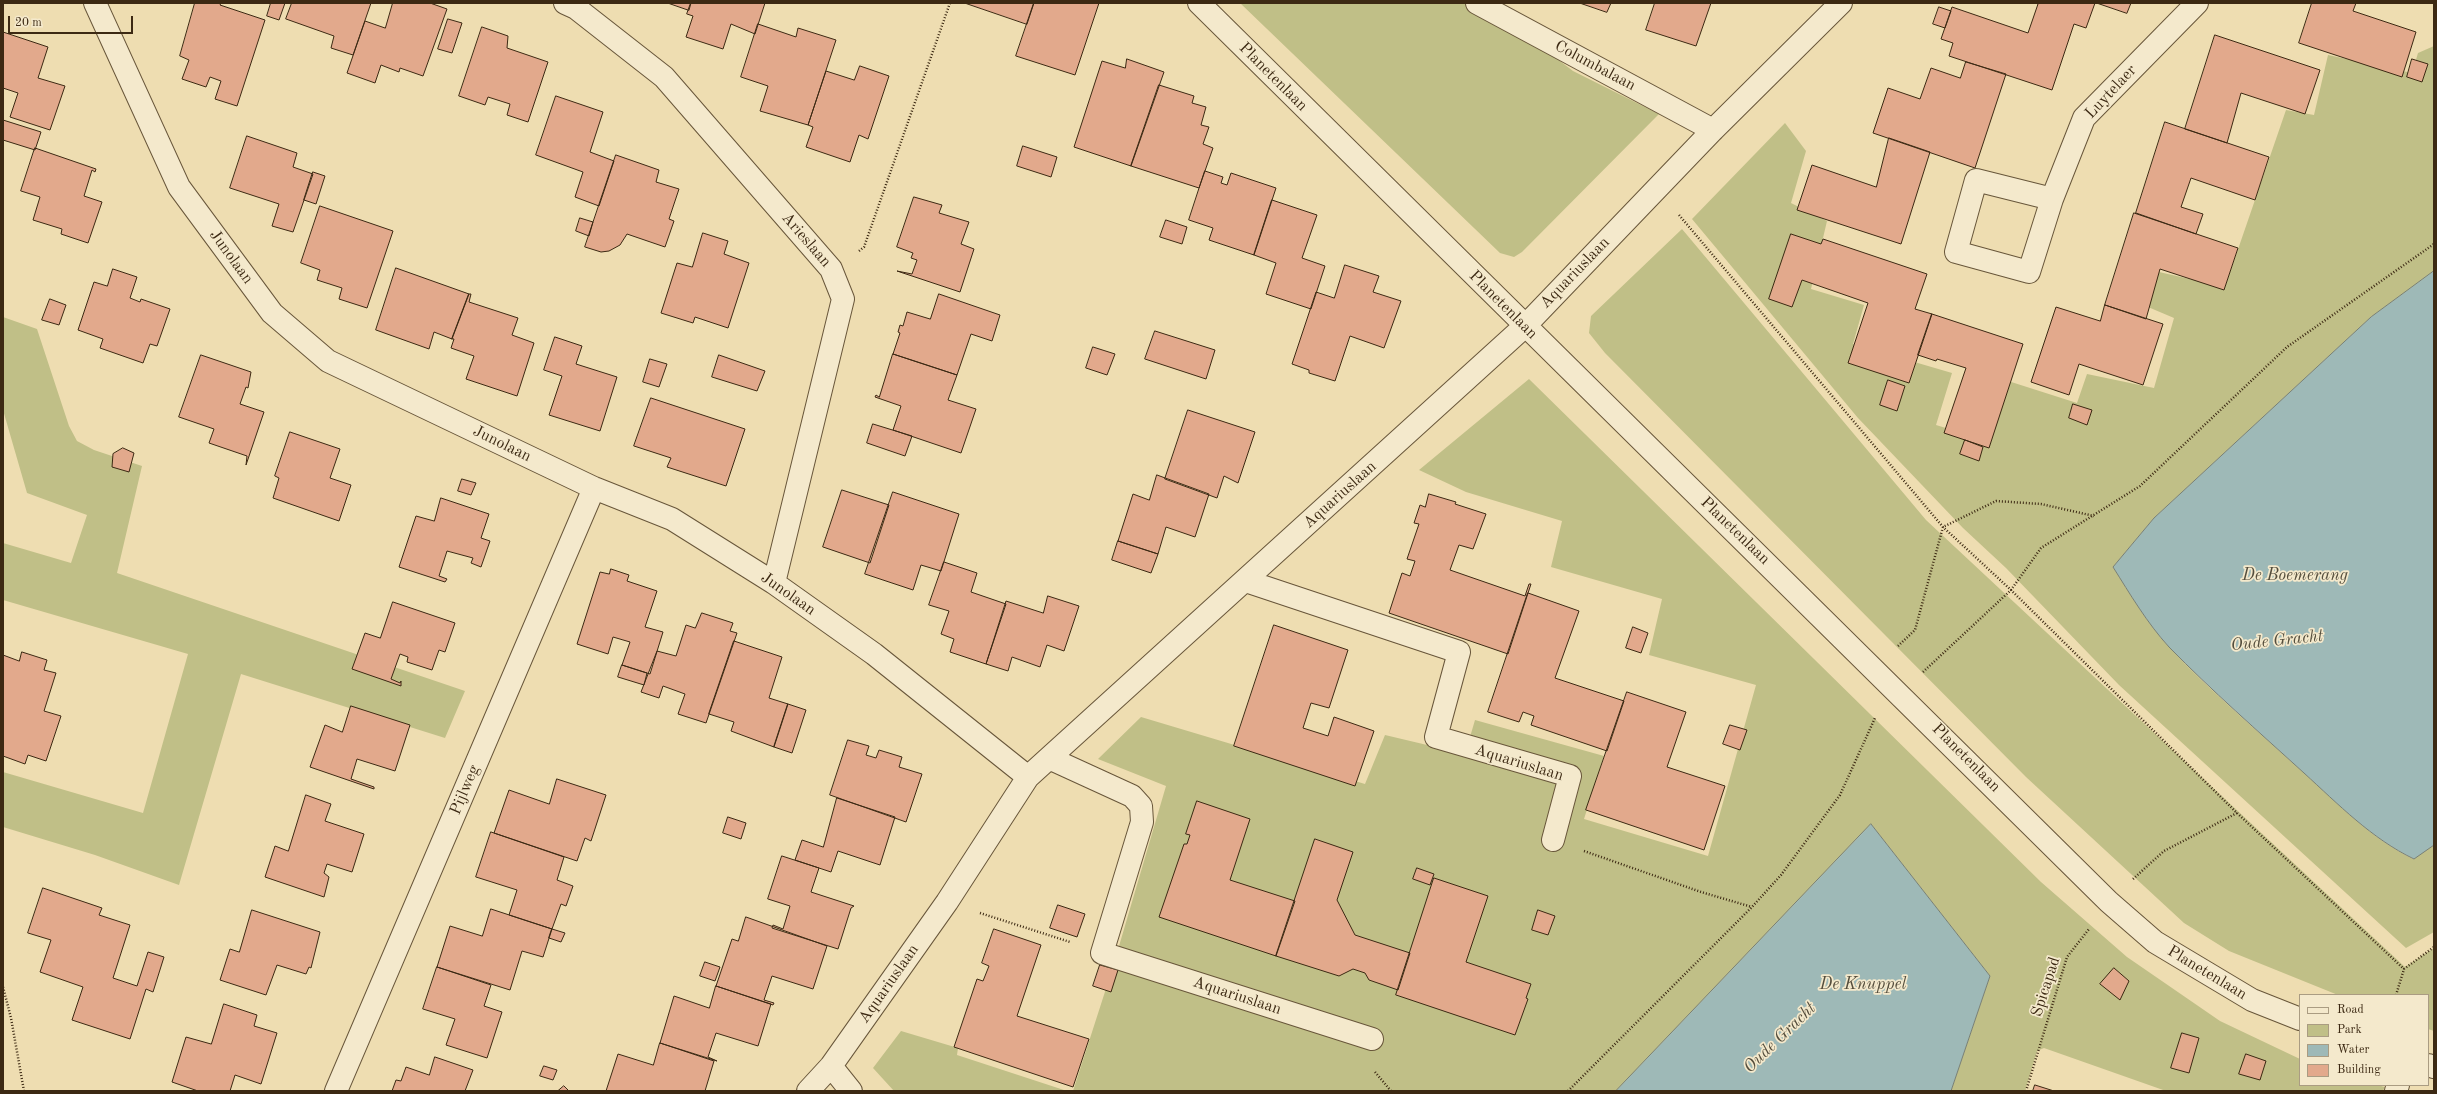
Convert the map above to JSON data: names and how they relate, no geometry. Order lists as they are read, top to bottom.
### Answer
{
  "streets": {
    "street": [
      "Columbalaan",
      "Planetenlaan",
      "Luytelaer",
      "Arieslaan",
      "Junolaan",
      "Aquariuslaan",
      "Pijlweg"
    ],
    "path": ["Spicapad"]
  },
  "crossings": [
    ["Columbalaan", "Aquariuslaan"],
    ["Planetenlaan", "Aquariuslaan"],
    ["Planetenlaan", "Spicapad"],
    ["Arieslaan", "Junolaan"],
    ["Junolaan", "Aquariuslaan"],
    ["Junolaan", "Pijlweg"]
  ],
  "water": ["De Boemerang", "Oude Gracht", "De Knuppel"],
  "legend": [
    "Road",
    "Park",
    "Water",
    "Building"
  ],
  "scale_bar": "20 m"
}
